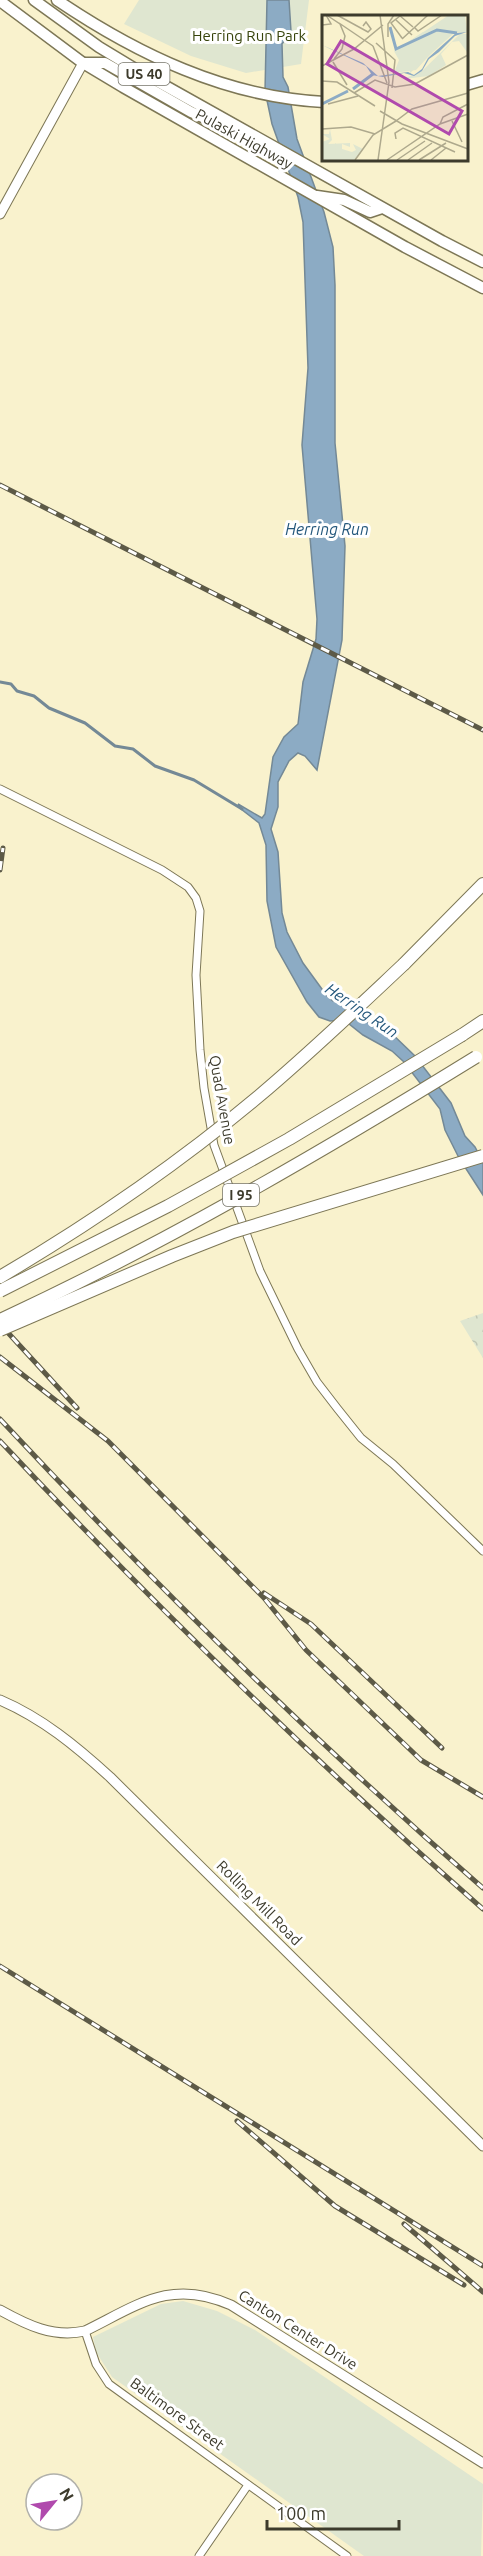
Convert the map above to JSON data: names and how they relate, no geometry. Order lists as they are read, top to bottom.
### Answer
{
  "streets": {
    "highway": ["I 95"],
    "main road": ["US 40", "Pulaski Highway"],
    "street": [
      "Quad Avenue",
      "Rolling Mill Road",
      "Canton Center Drive",
      "Baltimore Street"
    ]
  },
  "crossings": [
    ["Canton Center Drive", "Baltimore Street"]
  ],
  "water": ["Herring Run"],
  "parks": ["Herring Run Park"],
  "scale_bar": "100 m",
  "north": "top right"
}
